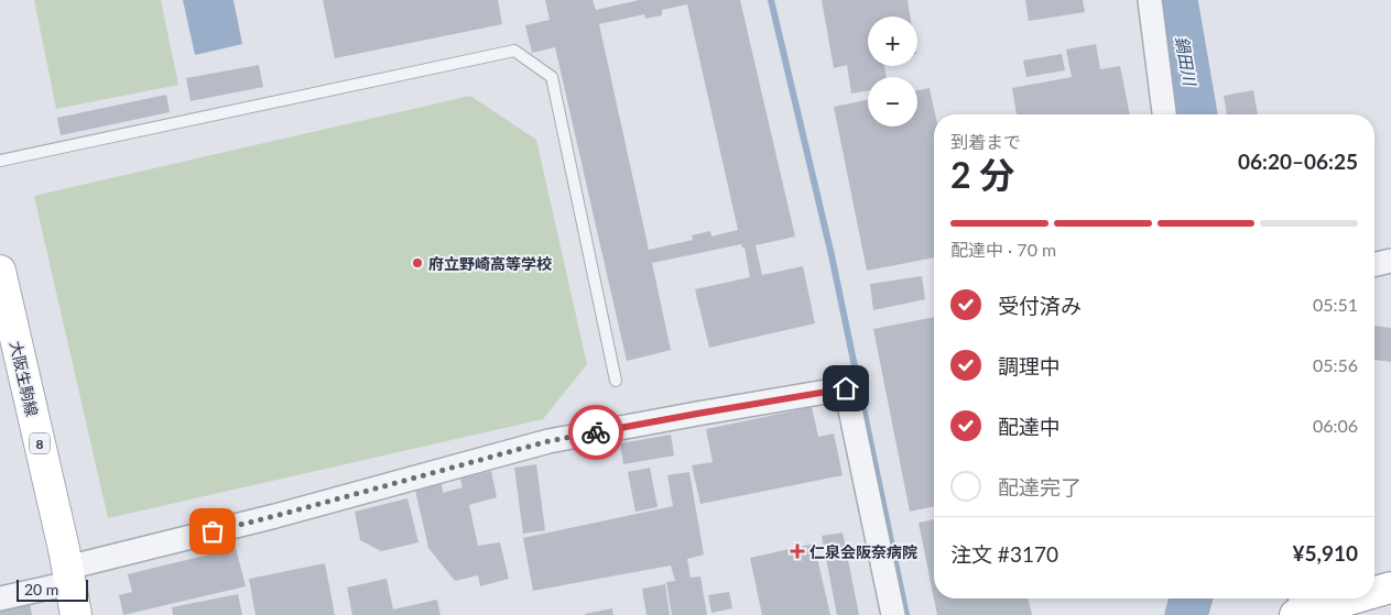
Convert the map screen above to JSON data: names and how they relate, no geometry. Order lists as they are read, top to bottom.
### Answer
{
  "streets": {
    "main road": ["大阪生駒線", "8"]
  },
  "water": ["鍋田川"],
  "places": {
    "other": ["府立野崎高等学校"],
    "health": ["仁泉会阪奈病院"]
  },
  "scale_bar": "20 m",
  "page": {
    "map_buttons": ["+", "−"],
    "heading": ["2 分", "到着まで", "06:20–06:25"],
    "panel": ["注文 #3170", "¥5,910"],
    "bar": "配達中 · 70 m",
    "list": [
      ["受付済み", "05:51"],
      ["調理中", "05:56"],
      ["配達中", "06:06"],
      "配達完了"
    ],
    "scale": "20 m"
  }
}
